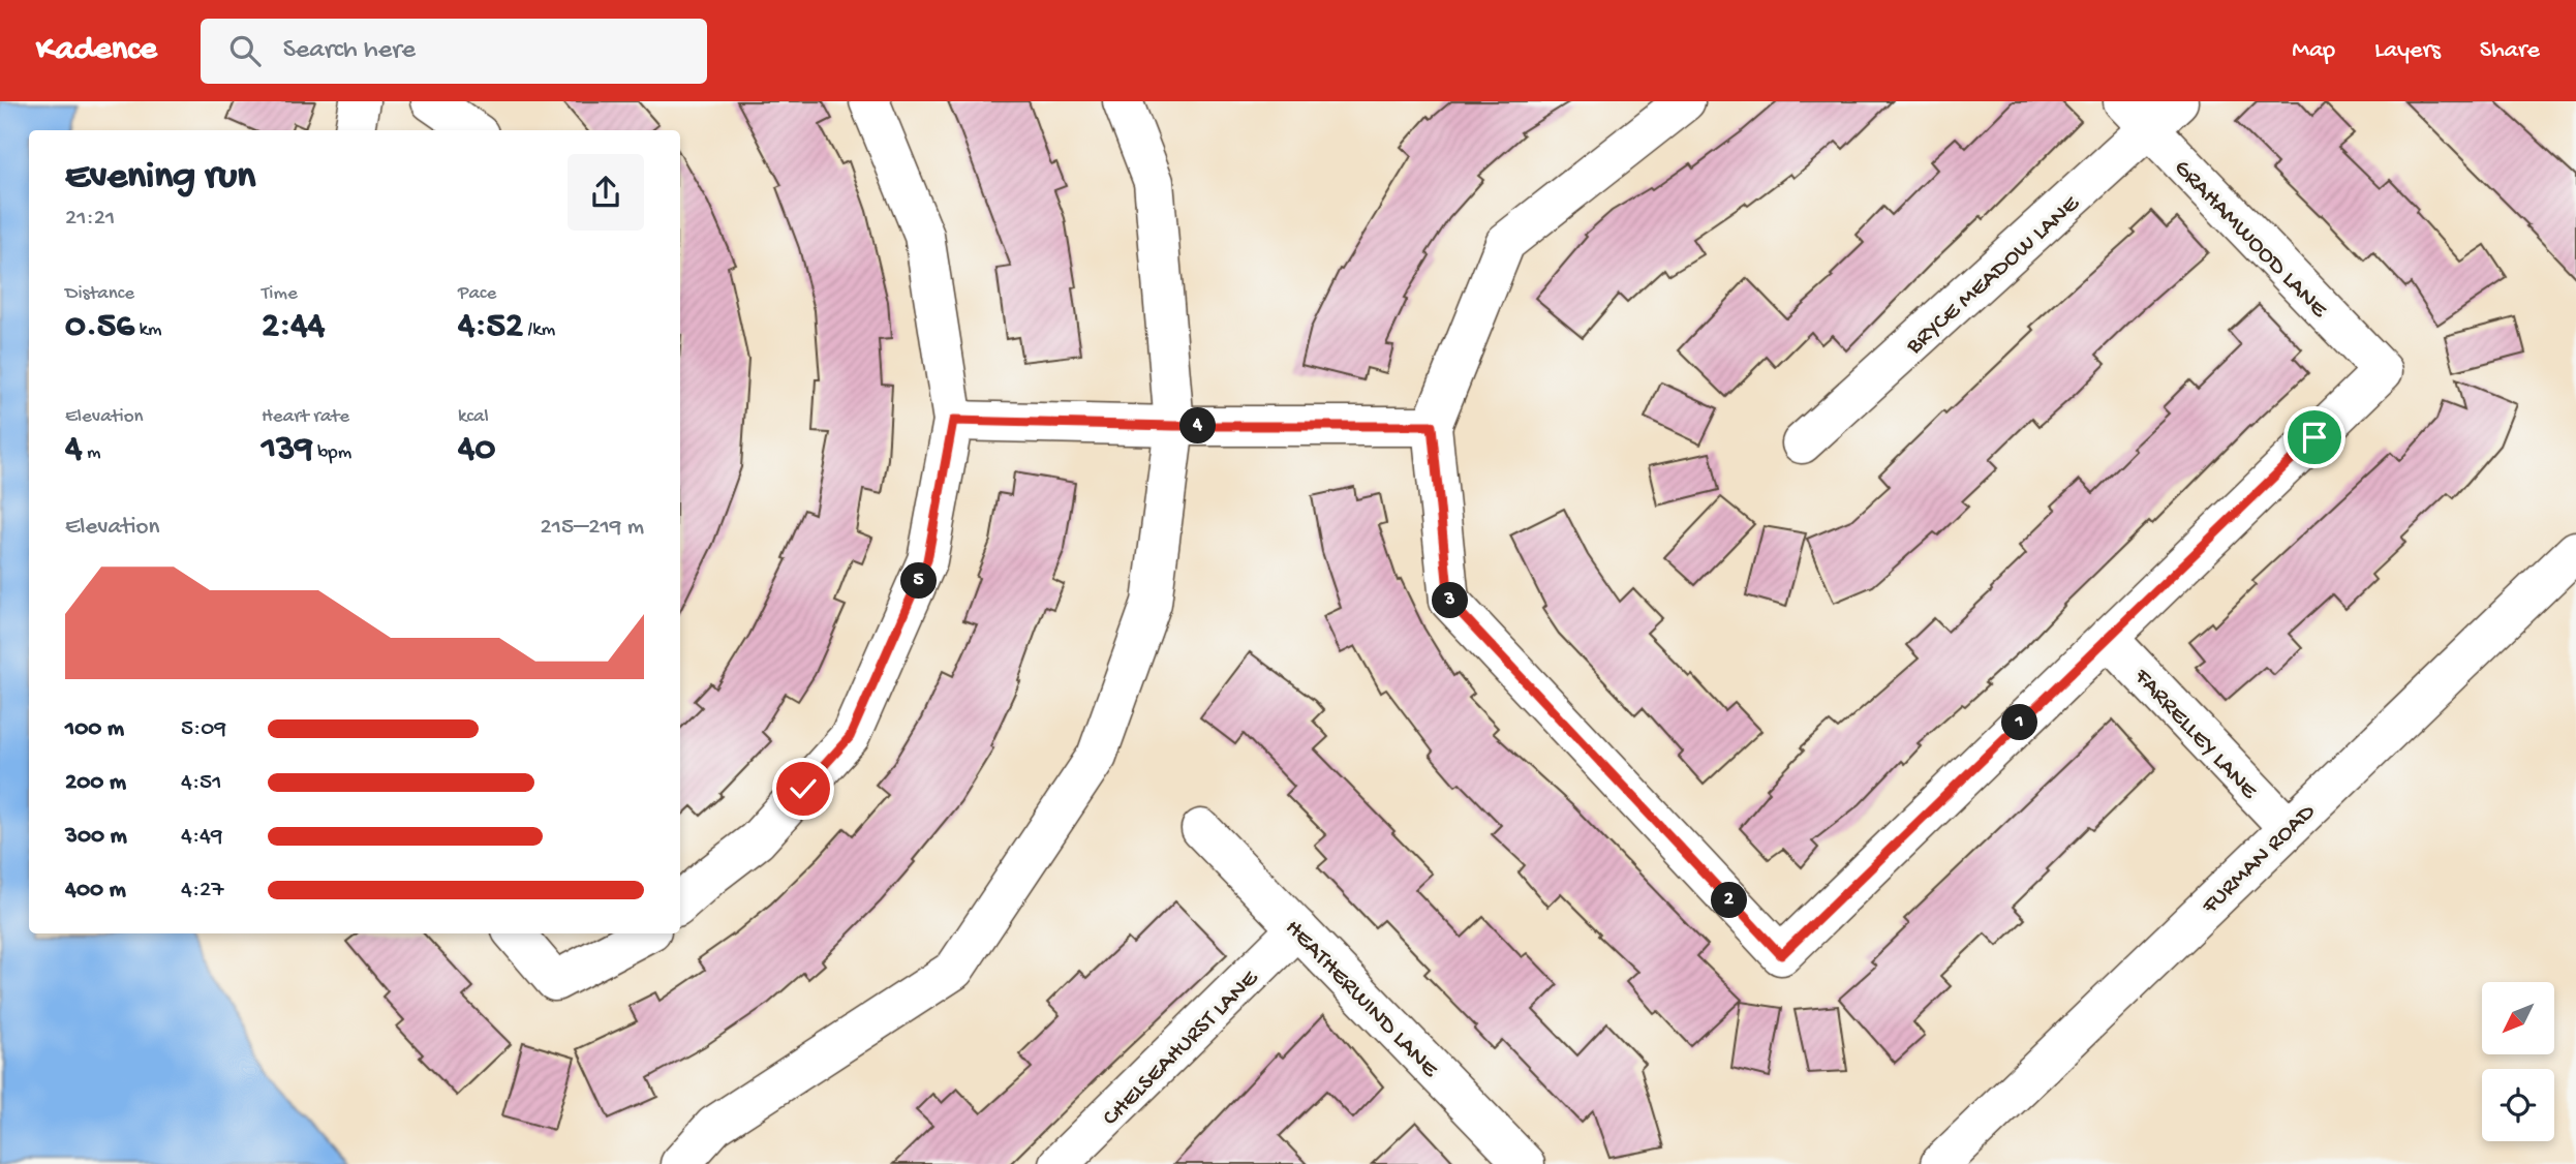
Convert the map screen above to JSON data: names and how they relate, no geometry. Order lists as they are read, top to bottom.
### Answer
{
  "streets": {
    "street": [
      "GRAHAMWOOD LANE",
      "BRYCE MEADOW LANE",
      "FARRELLEY LANE",
      "FURMAN ROAD",
      "HEATHERWIND LANE",
      "CHELSEAHURST LANE"
    ]
  },
  "crossings": [
    ["GRAHAMWOOD LANE", "BRYCE MEADOW LANE"],
    ["GRAHAMWOOD LANE", "FARRELLEY LANE"],
    ["FARRELLEY LANE", "FURMAN ROAD"],
    ["HEATHERWIND LANE", "CHELSEAHURST LANE"]
  ],
  "north": "bottom left",
  "page": {
    "header": "Kadence",
    "search": "Search here",
    "nav": ["Map", "Layers", "Share"],
    "heading": ["Evening run", "21:21"],
    "stats": [
      ["Distance", "0.56 km"],
      ["Time", "2:44"],
      ["Pace", "4:52 /km"],
      ["Elevation", "4 m"],
      ["Heart rate", "139 bpm"],
      ["kcal", "40"]
    ],
    "pins": [
      "4",
      "5",
      "3",
      "1",
      "2"
    ],
    "chart": ["Elevation", "215–219 m"],
    "list": [
      {
        "name": "100 m",
        "note": "5:09"
      },
      {
        "name": "200 m",
        "note": "4:51"
      },
      {
        "name": "300 m",
        "note": "4:49"
      },
      {
        "name": "400 m",
        "note": "4:27"
      }
    ]
  }
}
